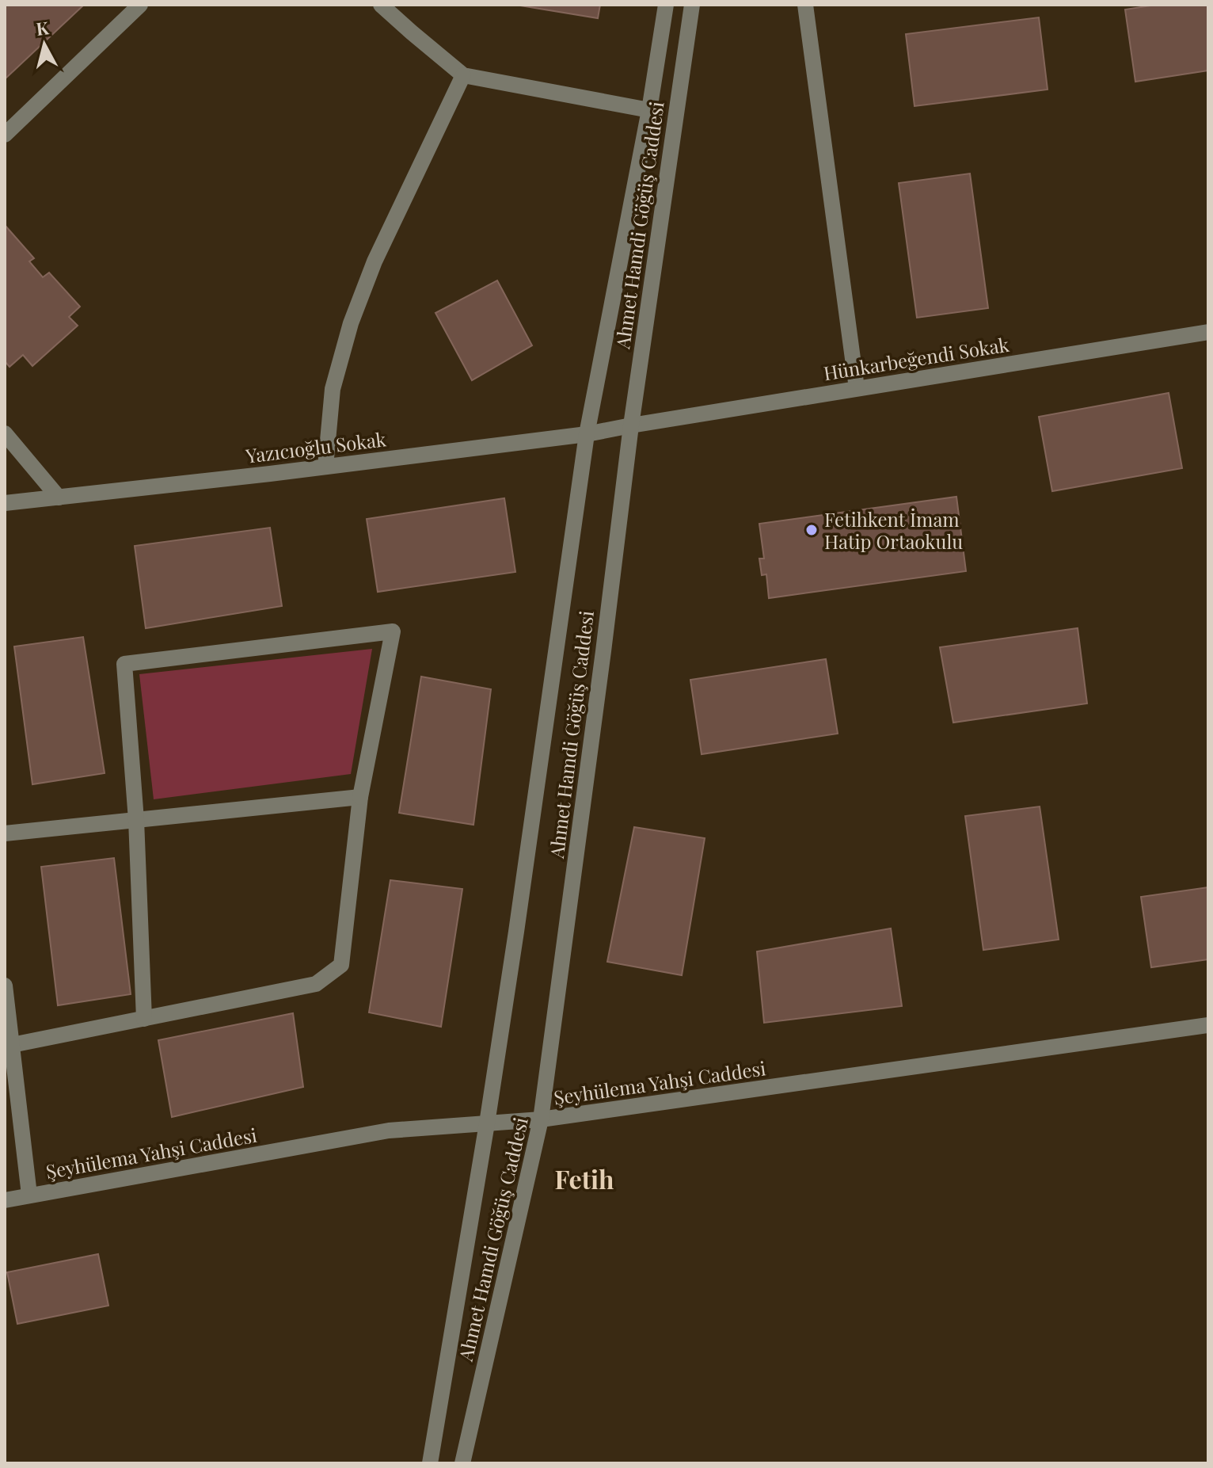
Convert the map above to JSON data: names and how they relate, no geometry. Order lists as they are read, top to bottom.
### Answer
{
  "streets": {
    "street": [
      "Ahmet Hamdi Göğüş Caddesi",
      "Hünkarbeğendi Sokak",
      "Yazıcıoğlu Sokak",
      "Şeyhülema Yahşi Caddesi"
    ]
  },
  "crossings": [
    ["Ahmet Hamdi Göğüş Caddesi", "Hünkarbeğendi Sokak"],
    ["Ahmet Hamdi Göğüş Caddesi", "Yazıcıoğlu Sokak"],
    ["Ahmet Hamdi Göğüş Caddesi", "Şeyhülema Yahşi Caddesi"],
    ["Hünkarbeğendi Sokak", "Yazıcıoğlu Sokak"]
  ],
  "districts": ["Fetih"],
  "places": ["Fetihkent İmam Hatip Ortaokulu"],
  "north": "top"
}
